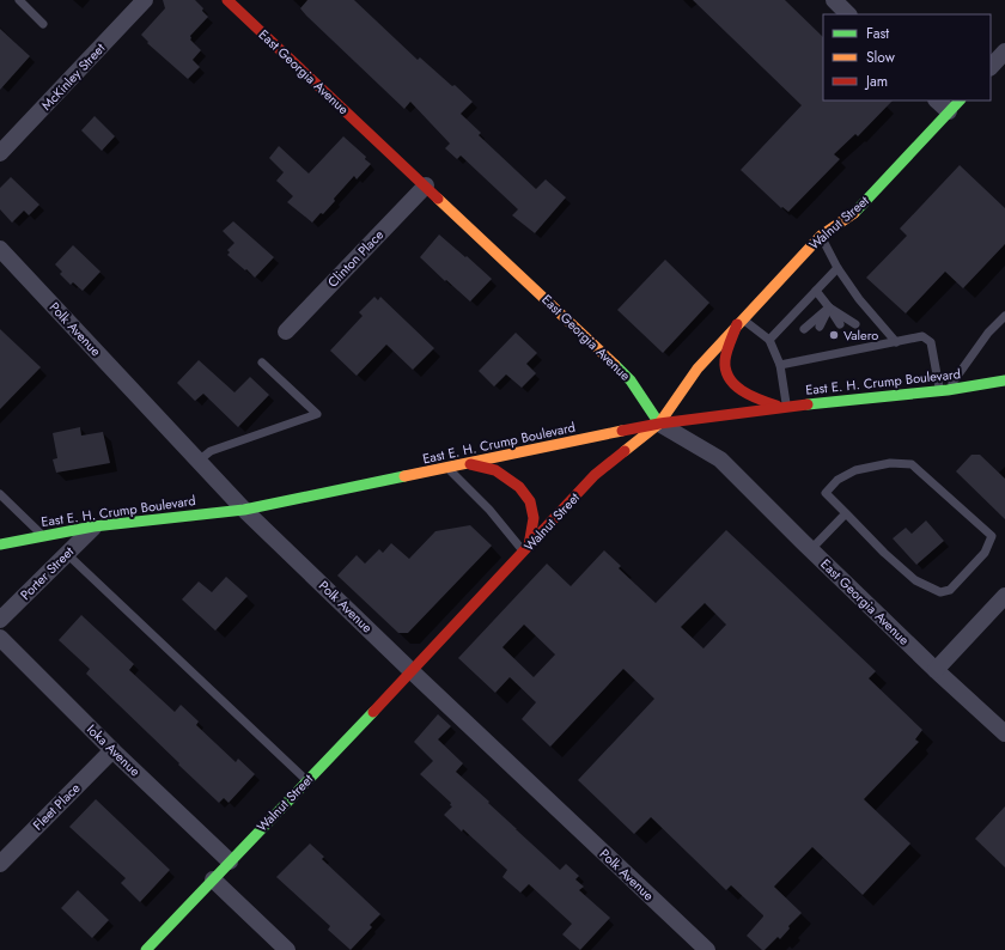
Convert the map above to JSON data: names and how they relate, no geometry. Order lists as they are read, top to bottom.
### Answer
{
  "streets": {
    "street": [
      "East Georgia Avenue",
      "McKinley Street",
      "Walnut Street",
      "Clinton Place",
      "Polk Avenue",
      "East E. H. Crump Boulevard",
      "Porter Street",
      "Ioka Avenue",
      "Fleet Place"
    ]
  },
  "crossings": [
    ["East Georgia Avenue", "Walnut Street"],
    ["East Georgia Avenue", "Clinton Place"],
    ["East Georgia Avenue", "East E. H. Crump Boulevard"],
    ["Walnut Street", "Polk Avenue"],
    ["Walnut Street", "East E. H. Crump Boulevard"],
    ["Walnut Street", "Ioka Avenue"],
    ["Polk Avenue", "East E. H. Crump Boulevard"],
    ["East E. H. Crump Boulevard", "Porter Street"],
    ["Ioka Avenue", "Fleet Place"]
  ],
  "places": ["Valero"],
  "legend": ["Fast", "Slow", "Jam"]
}
